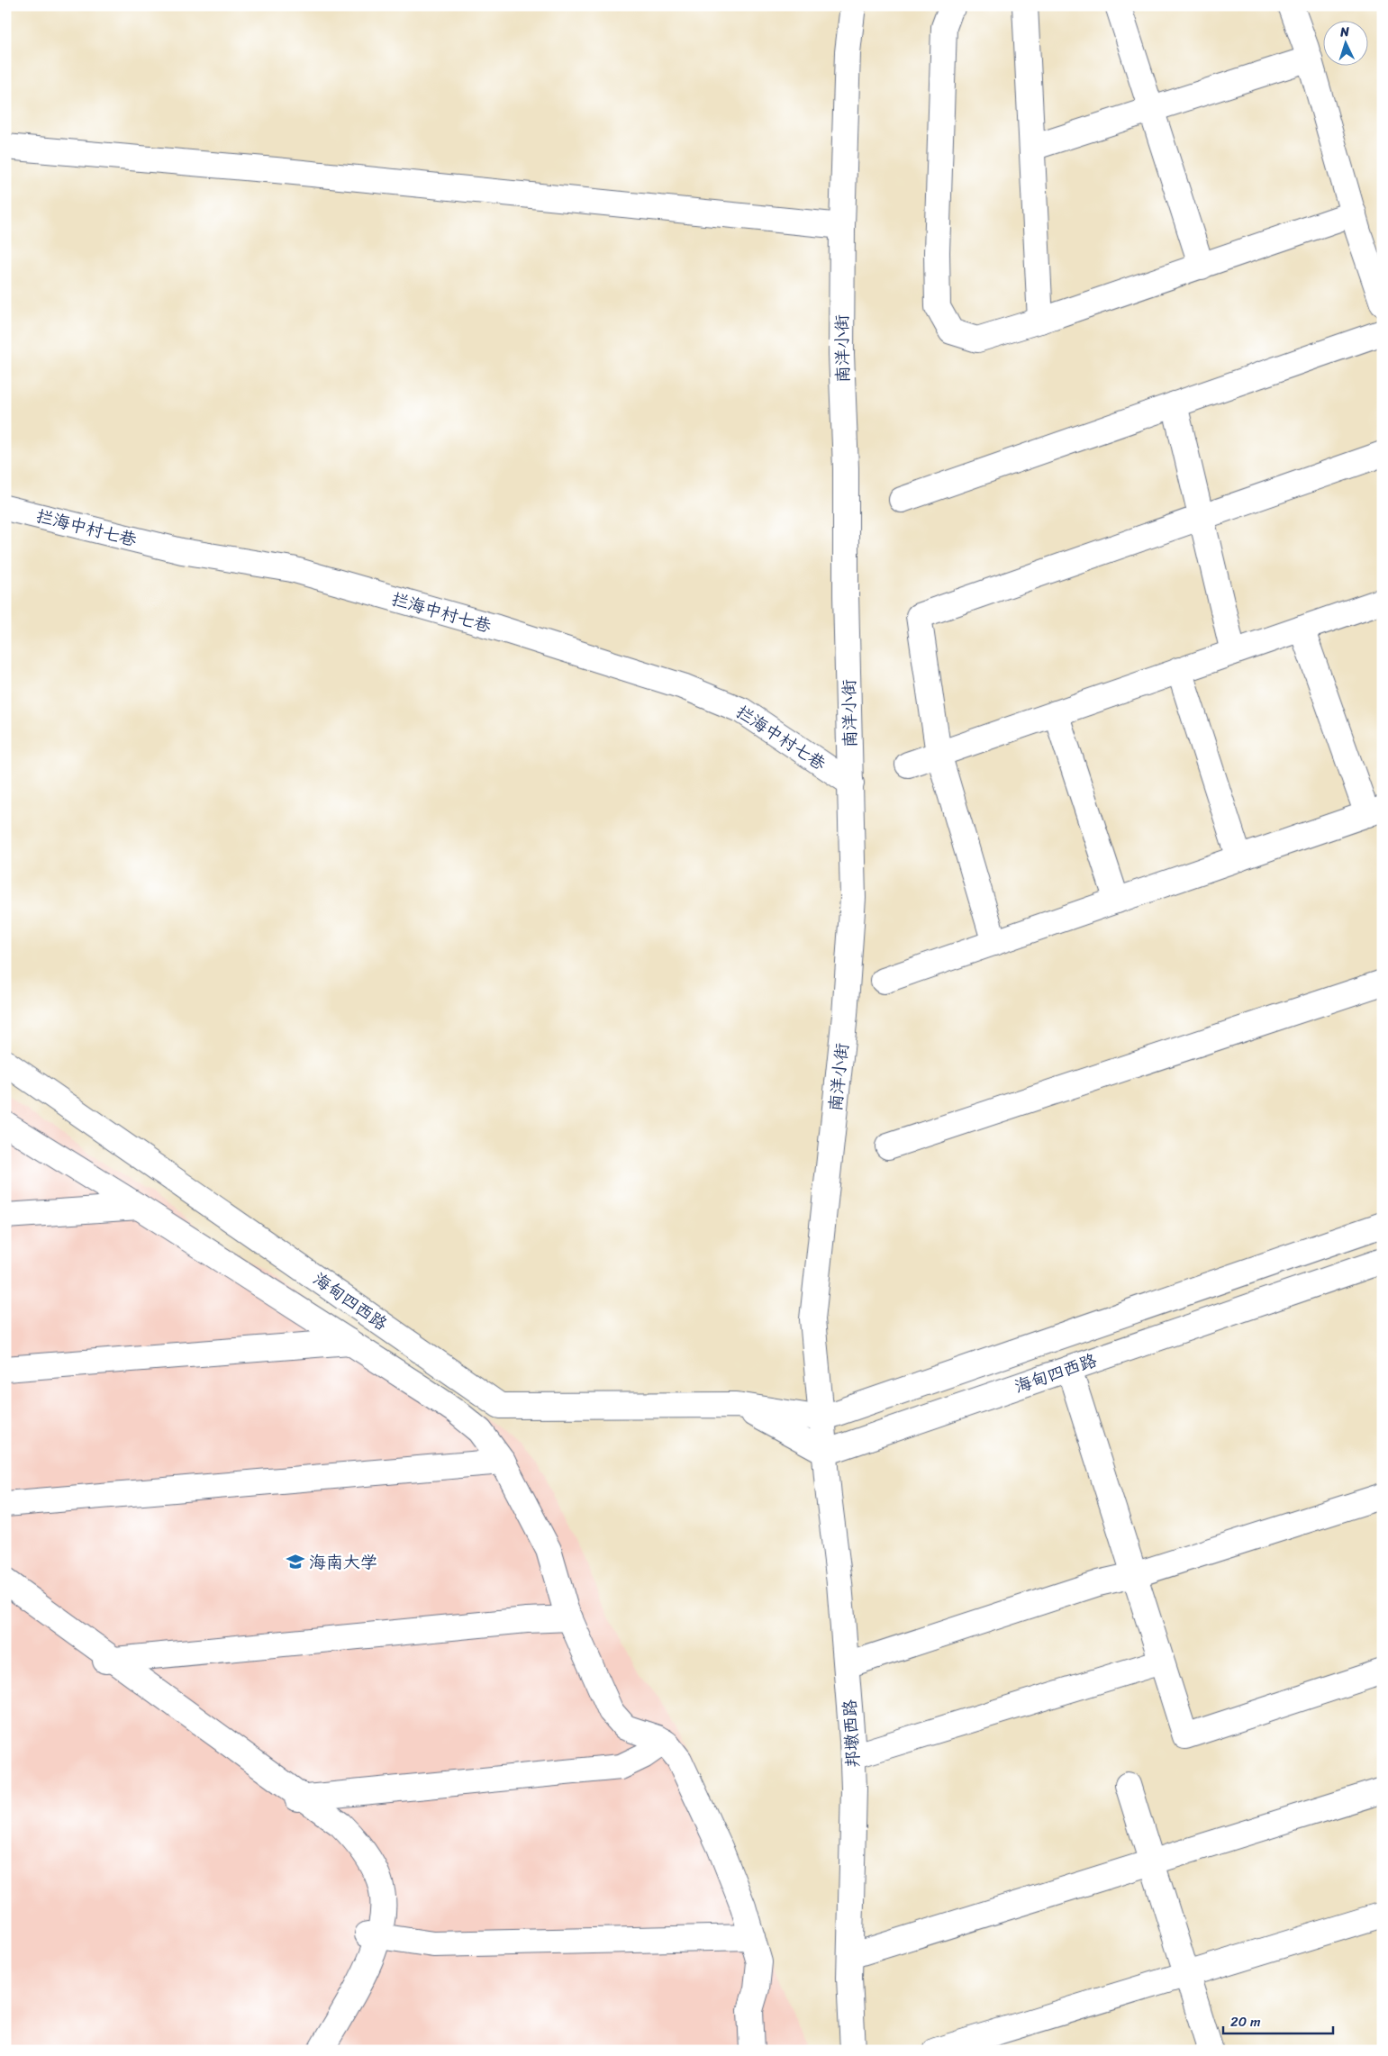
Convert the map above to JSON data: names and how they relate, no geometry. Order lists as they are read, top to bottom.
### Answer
{
  "streets": {
    "street": [
      "南洋小街",
      "拦海中村七巷",
      "海甸四西路",
      "邦墩西路"
    ]
  },
  "crossings": [
    ["南洋小街", "拦海中村七巷"],
    ["南洋小街", "海甸四西路"],
    ["南洋小街", "邦墩西路"],
    ["海甸四西路", "邦墩西路"]
  ],
  "places": {
    "school or university": ["海南大学"]
  },
  "scale_bar": "20 m",
  "north": "top"
}
